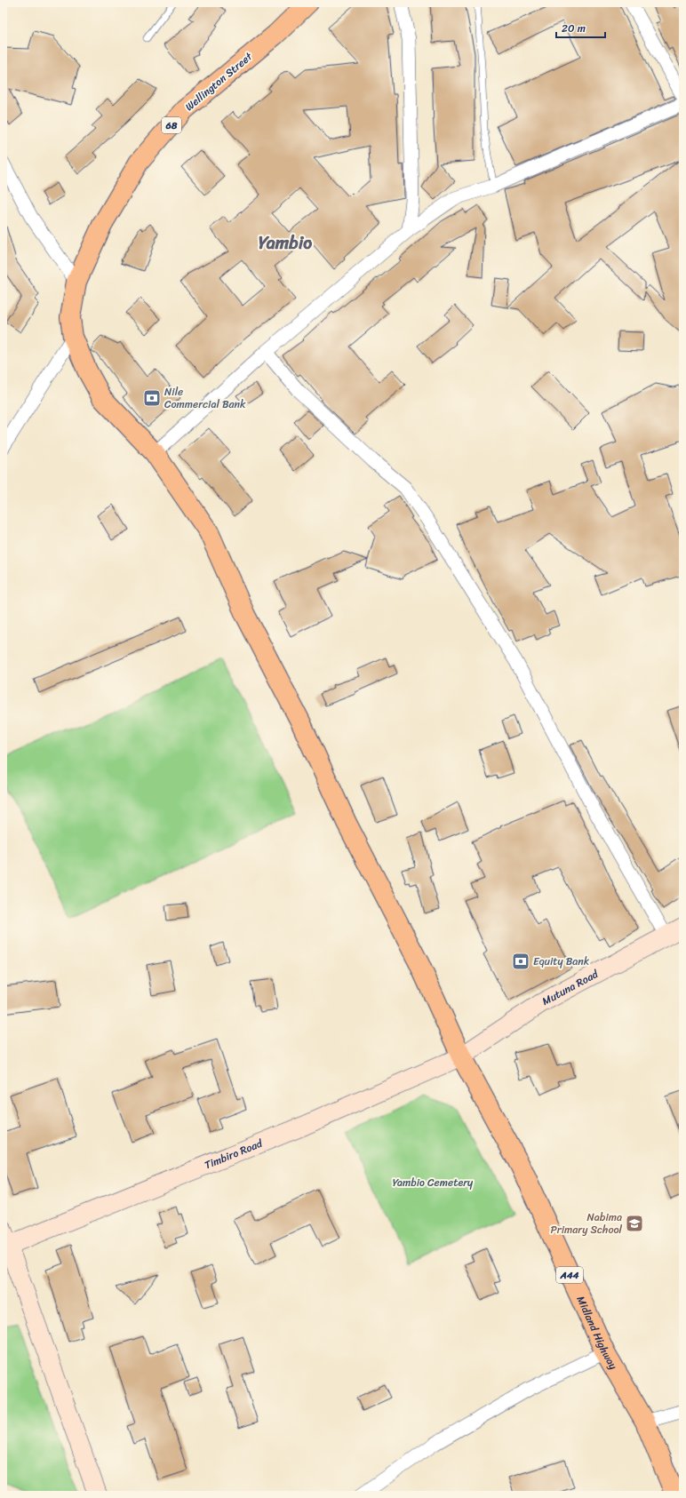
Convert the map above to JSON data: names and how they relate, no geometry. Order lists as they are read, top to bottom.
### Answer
{
  "streets": {
    "main road": [
      "Wellington Street",
      "68",
      "A44",
      "Midland Highway"
    ],
    "street": ["Mutuna Road", "Timbiro Road"]
  },
  "crossings": [
    ["Wellington Street", "Midland Highway"],
    ["Mutuna Road", "Timbiro Road"],
    ["Mutuna Road", "Midland Highway"],
    ["Timbiro Road", "Midland Highway"]
  ],
  "districts": ["Yambio"],
  "parks": ["Yambio Cemetery"],
  "places": {
    "bank": ["Nile Commercial Bank", "Equity Bank"],
    "school or university": ["Nabima Primary School"]
  },
  "scale_bar": "20 m"
}
